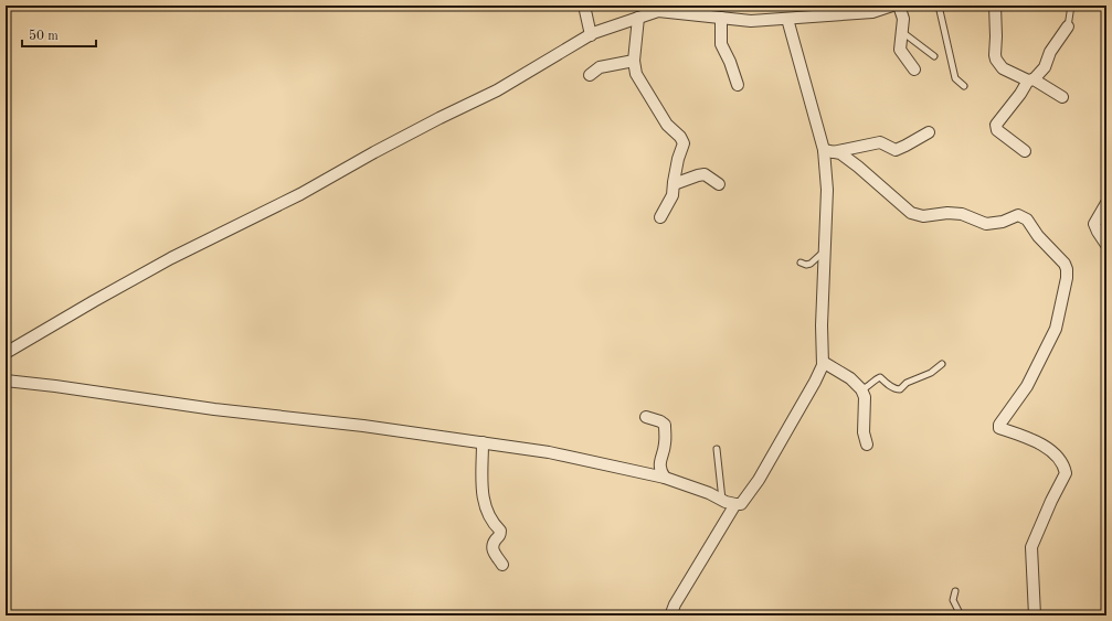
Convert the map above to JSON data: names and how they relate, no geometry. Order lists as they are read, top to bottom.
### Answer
{
  "scale_bar": "50 m"
}
